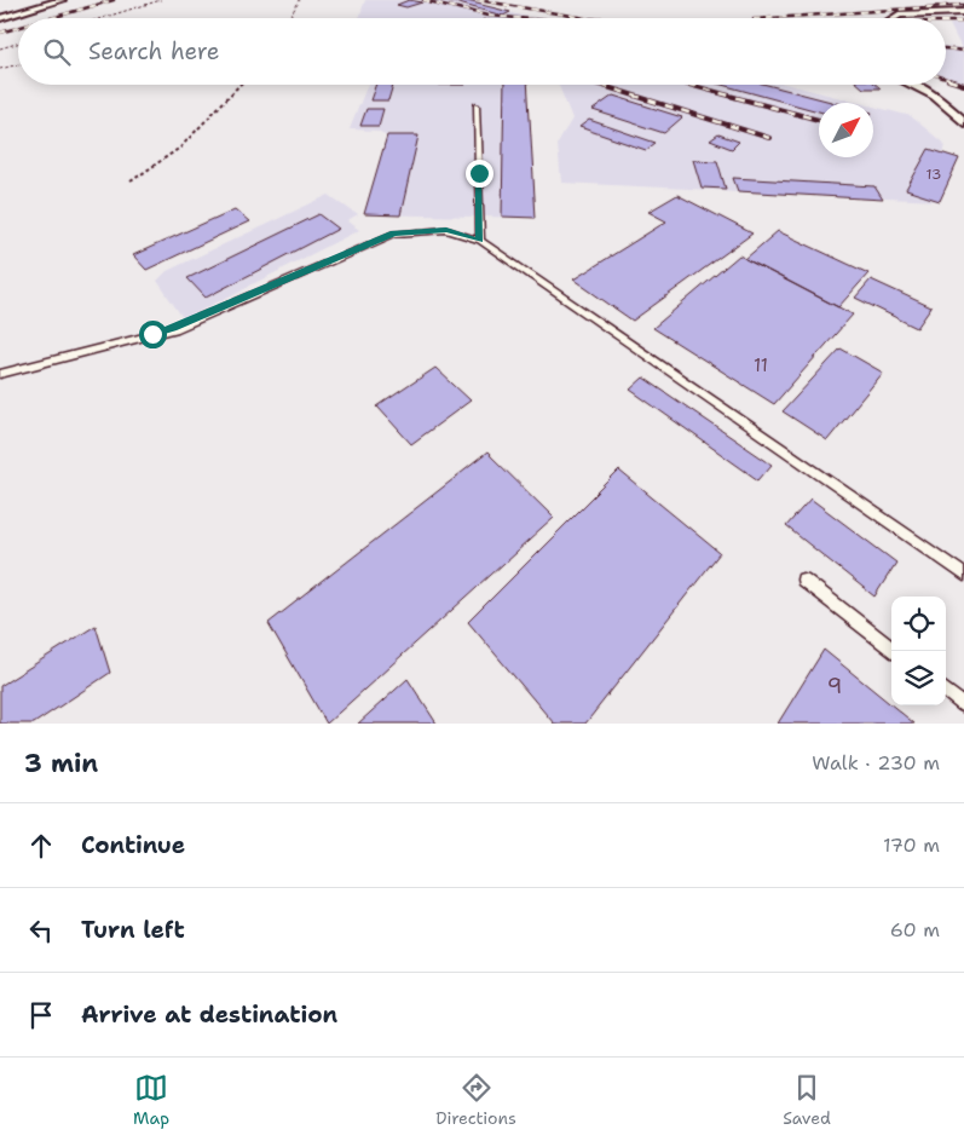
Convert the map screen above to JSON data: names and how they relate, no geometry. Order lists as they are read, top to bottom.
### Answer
{
  "house_numbers": ["13", "11", "9"],
  "north": "top right",
  "page": {
    "search": "Search here",
    "heading": ["3 min", "Walk · 230 m"],
    "list": [
      ["Continue", "170 m"],
      ["Turn left", "60 m"],
      "Arrive at destination"
    ],
    "nav": ["Map", "Directions", "Saved"]
  }
}
